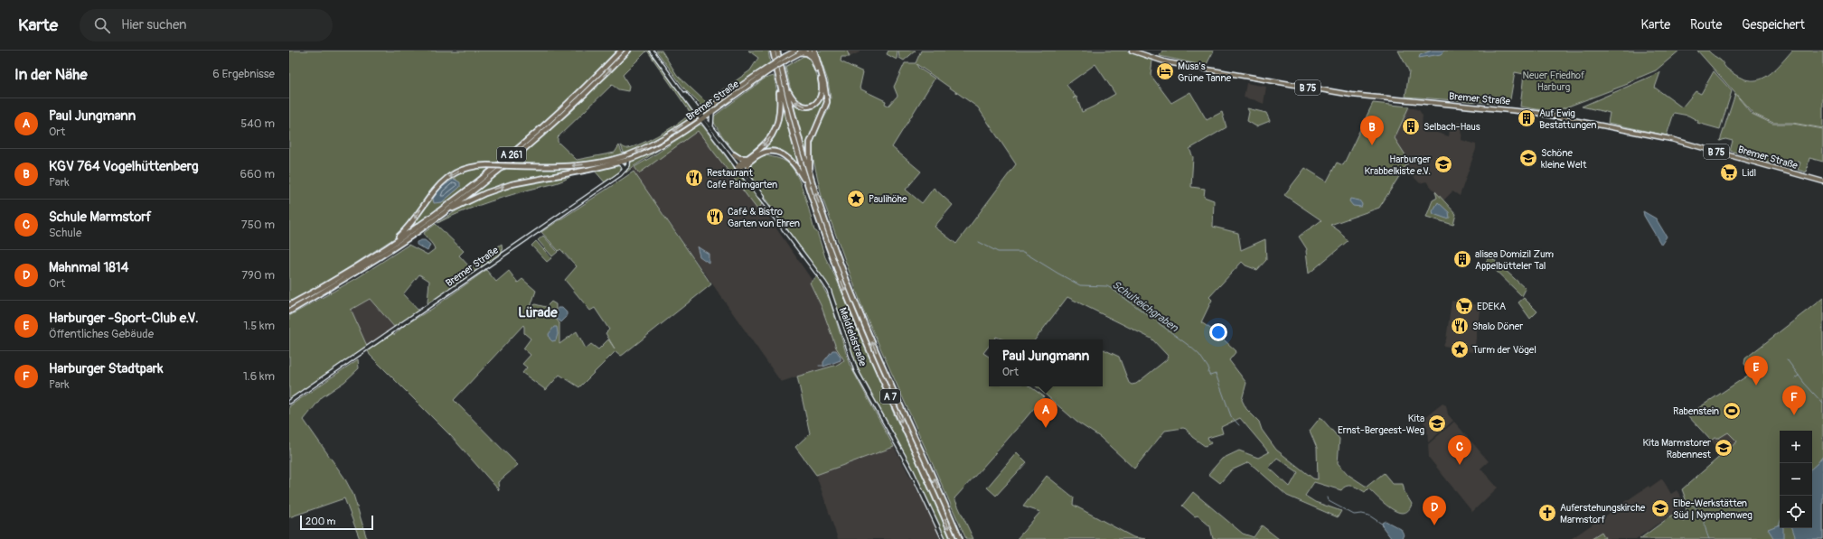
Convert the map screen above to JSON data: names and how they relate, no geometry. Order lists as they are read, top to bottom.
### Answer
{
  "streets": {
    "highway": ["A 261", "A 7"],
    "main road": ["B 75", "Bremer Straße", "Maldfeldstraße"]
  },
  "crossings": [
    ["Bremer Straße", "Maldfeldstraße"]
  ],
  "districts": ["Lürade"],
  "water": ["Schulteichgraben"],
  "parks": ["Neuer Friedhof Harburg"],
  "places": {
    "hotel": ["Musa's Grüne Tanne"],
    "building": ["Auf Ewig Bestattungen", "Selbach-Haus", "alisea Domizil Zum Appelbütteler Tal"],
    "school or university": [
      "Schöne kleine Welt",
      "Harburger Krabbelkiste e.V.",
      "Kita Ernst-Bergeest-Weg",
      "Kita Marmstorer Rabennest",
      "Elbe-Werkstätten Süd | Nymphenweg"
    ],
    "supermarket": ["Lidl", "EDEKA"],
    "restaurant": ["Restaurant Café Palmgarten", "Café & Bistro Garten von Ehren", "Shalo Döner"],
    "place": ["Paulihöhe", "Turm der Vögel"],
    "sports": ["Rabenstein"],
    "church": ["Auferstehungskirche Marmstorf"]
  },
  "scale_bar": "200 m",
  "page": {
    "header": "Karte",
    "search": "Hier suchen",
    "nav": ["Karte", "Route", "Gespeichert"],
    "heading": ["In der Nähe", "6 Ergebnisse"],
    "list": [
      {
        "mark": "A",
        "name": "Paul Jungmann",
        "note": "Ort",
        "value": "540 m"
      },
      {
        "mark": "B",
        "name": "KGV 764 Vogelhüttenberg",
        "note": "Park",
        "value": "660 m"
      },
      {
        "mark": "C",
        "name": "Schule Marmstorf",
        "note": "Schule",
        "value": "750 m"
      },
      {
        "mark": "D",
        "name": "Mahnmal 1814",
        "note": "Ort",
        "value": "790 m"
      },
      {
        "mark": "E",
        "name": "Harburger -Sport-Club e.V.",
        "note": "Öffentliches Gebäude",
        "value": "1.5 km"
      },
      {
        "mark": "F",
        "name": "Harburger Stadtpark",
        "note": "Park",
        "value": "1.6 km"
      }
    ],
    "pins": [
      "B",
      "E",
      "F",
      "A",
      "C",
      "D"
    ],
    "popup": ["Paul Jungmann", "Ort"],
    "map_buttons": ["+", "−"],
    "scale": "200 m"
  }
}
